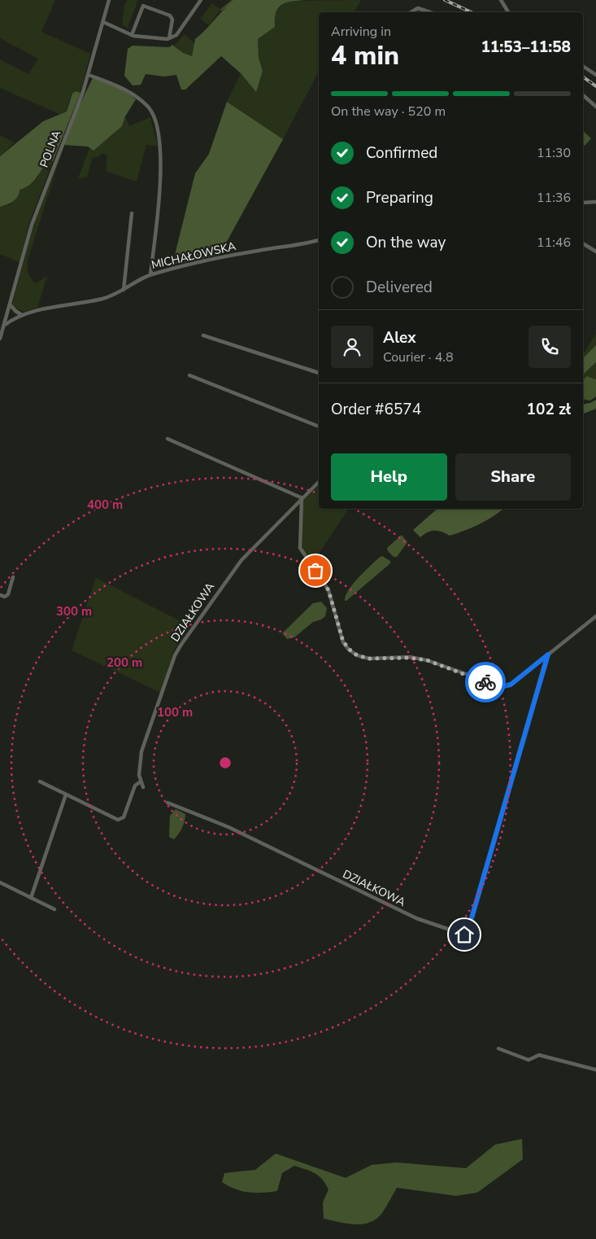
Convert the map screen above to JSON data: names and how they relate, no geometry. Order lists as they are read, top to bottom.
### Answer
{
  "streets": {
    "street": ["POLNA", "MICHAŁOWSKA", "DZIAŁKOWA"]
  },
  "crossings": [
    ["POLNA", "MICHAŁOWSKA"]
  ],
  "page": {
    "heading": ["4 min", "Arriving in", "11:53–11:58"],
    "panel": [
      "Alex",
      "Courier · 4.8",
      "Order #6574",
      "102 zł"
    ],
    "bar": "On the way · 520 m",
    "list": [
      ["Confirmed", "11:30"],
      ["Preparing", "11:36"],
      ["On the way", "11:46"],
      "Delivered"
    ],
    "buttons": ["Help", "Share"]
  },
  "rings": [
    "400 m",
    "300 m",
    "200 m",
    "100 m"
  ]
}
